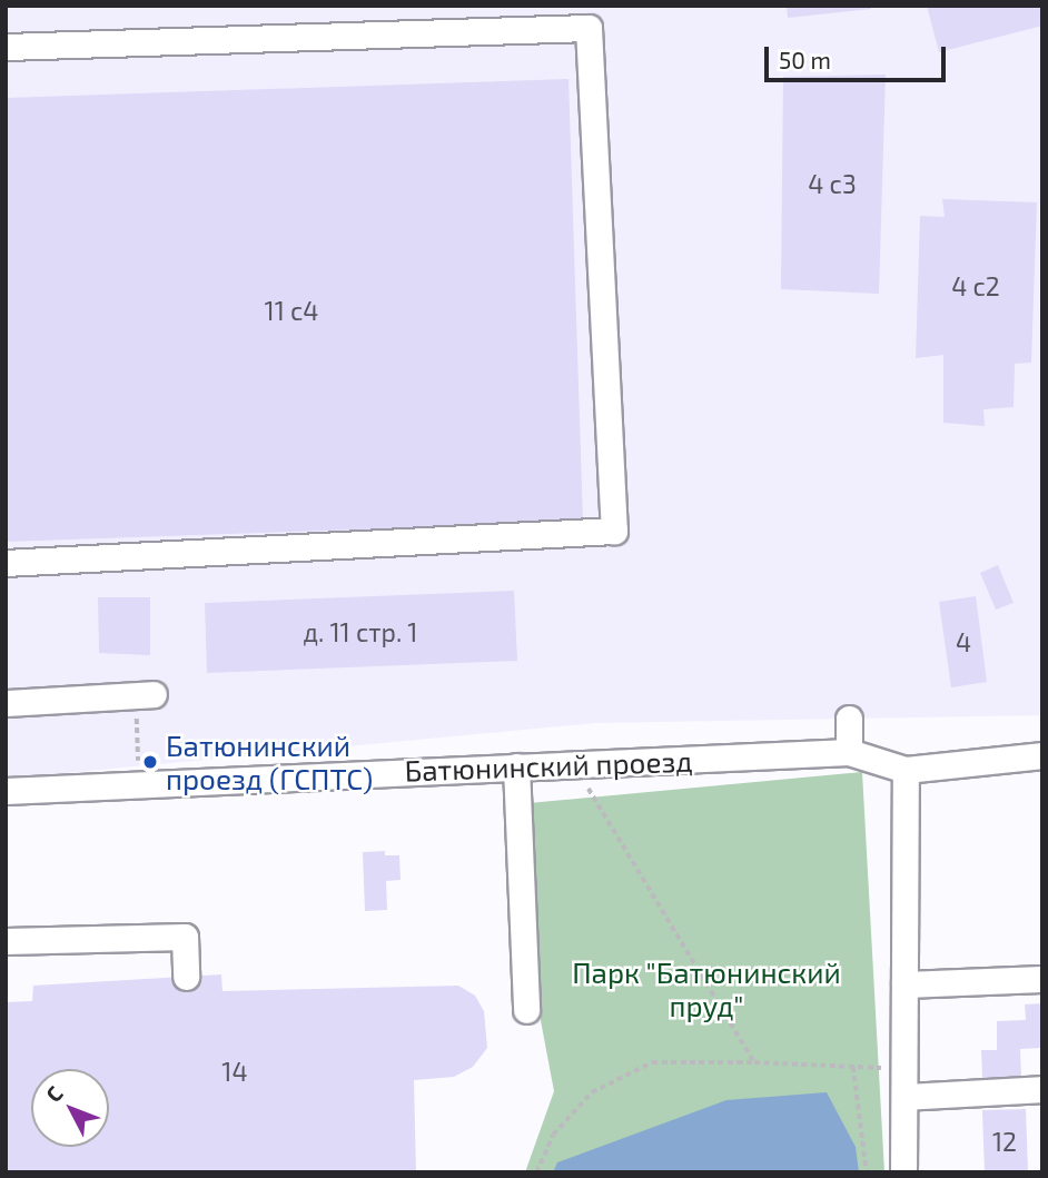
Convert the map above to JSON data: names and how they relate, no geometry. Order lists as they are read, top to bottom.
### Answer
{
  "streets": {
    "street": ["Батюнинский проезд"]
  },
  "parks": ["Парк \"Батюнинский пруд\""],
  "places": ["Батюнинский проезд (ГСПТС)"],
  "house_numbers": [
    "4 с3",
    "4 с2",
    "11 с4",
    "д. 11 стр. 1",
    "4",
    "14",
    "12"
  ],
  "scale_bar": "50 m",
  "north": "top left"
}
